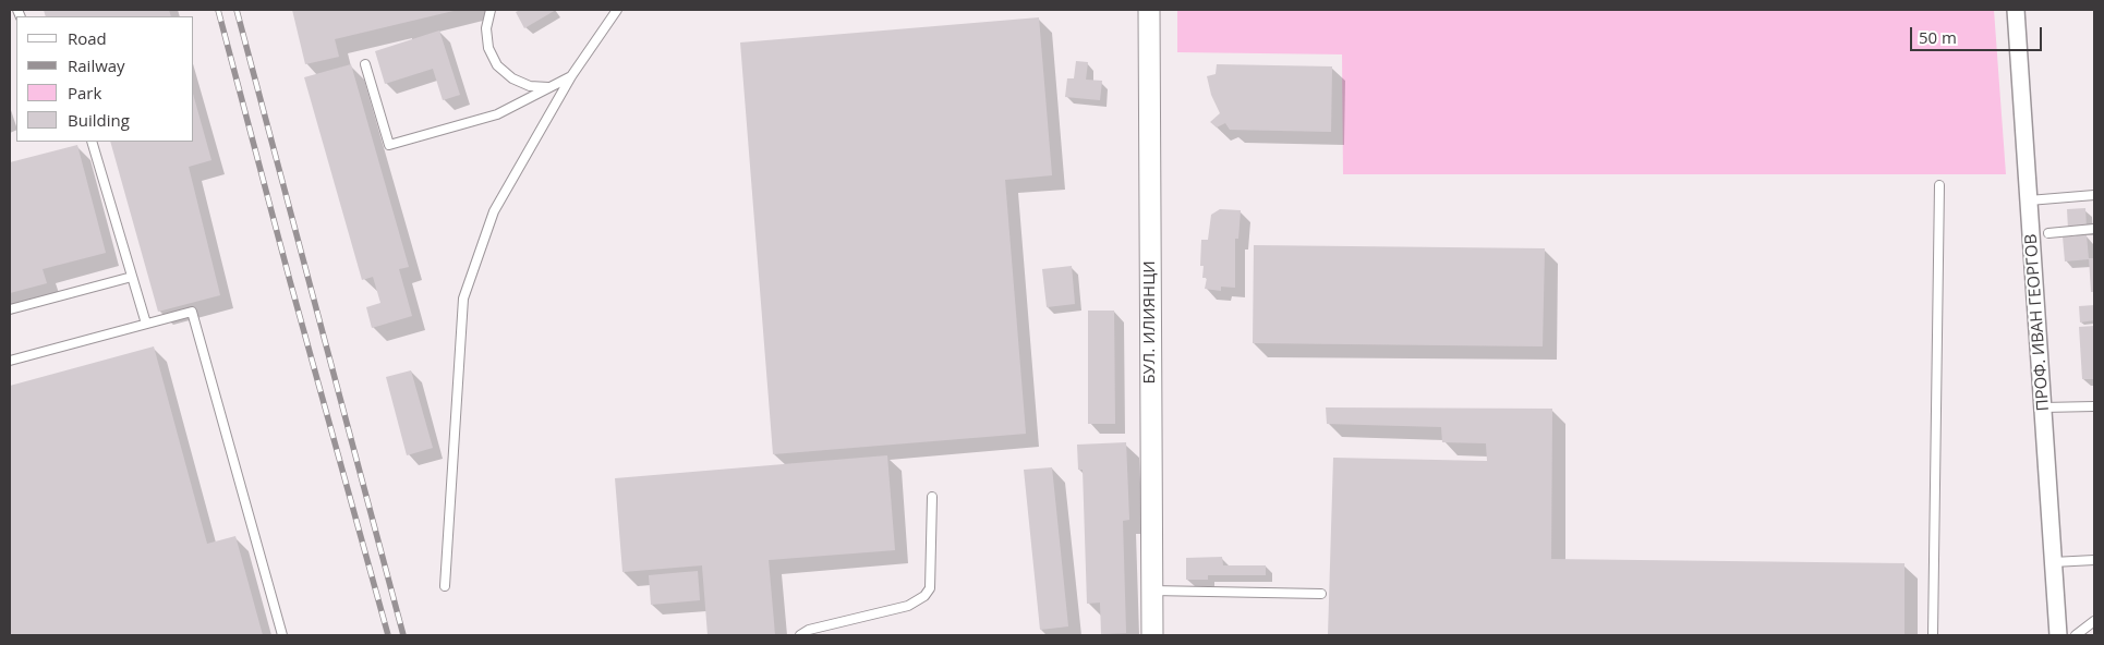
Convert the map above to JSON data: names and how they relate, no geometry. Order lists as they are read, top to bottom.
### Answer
{
  "streets": {
    "street": ["БУЛ. ИЛИЯНЦИ", "ПРОФ. ИВАН ГЕОРГОВ"]
  },
  "legend": [
    "Road",
    "Railway",
    "Park",
    "Building"
  ],
  "scale_bar": "50 m"
}
